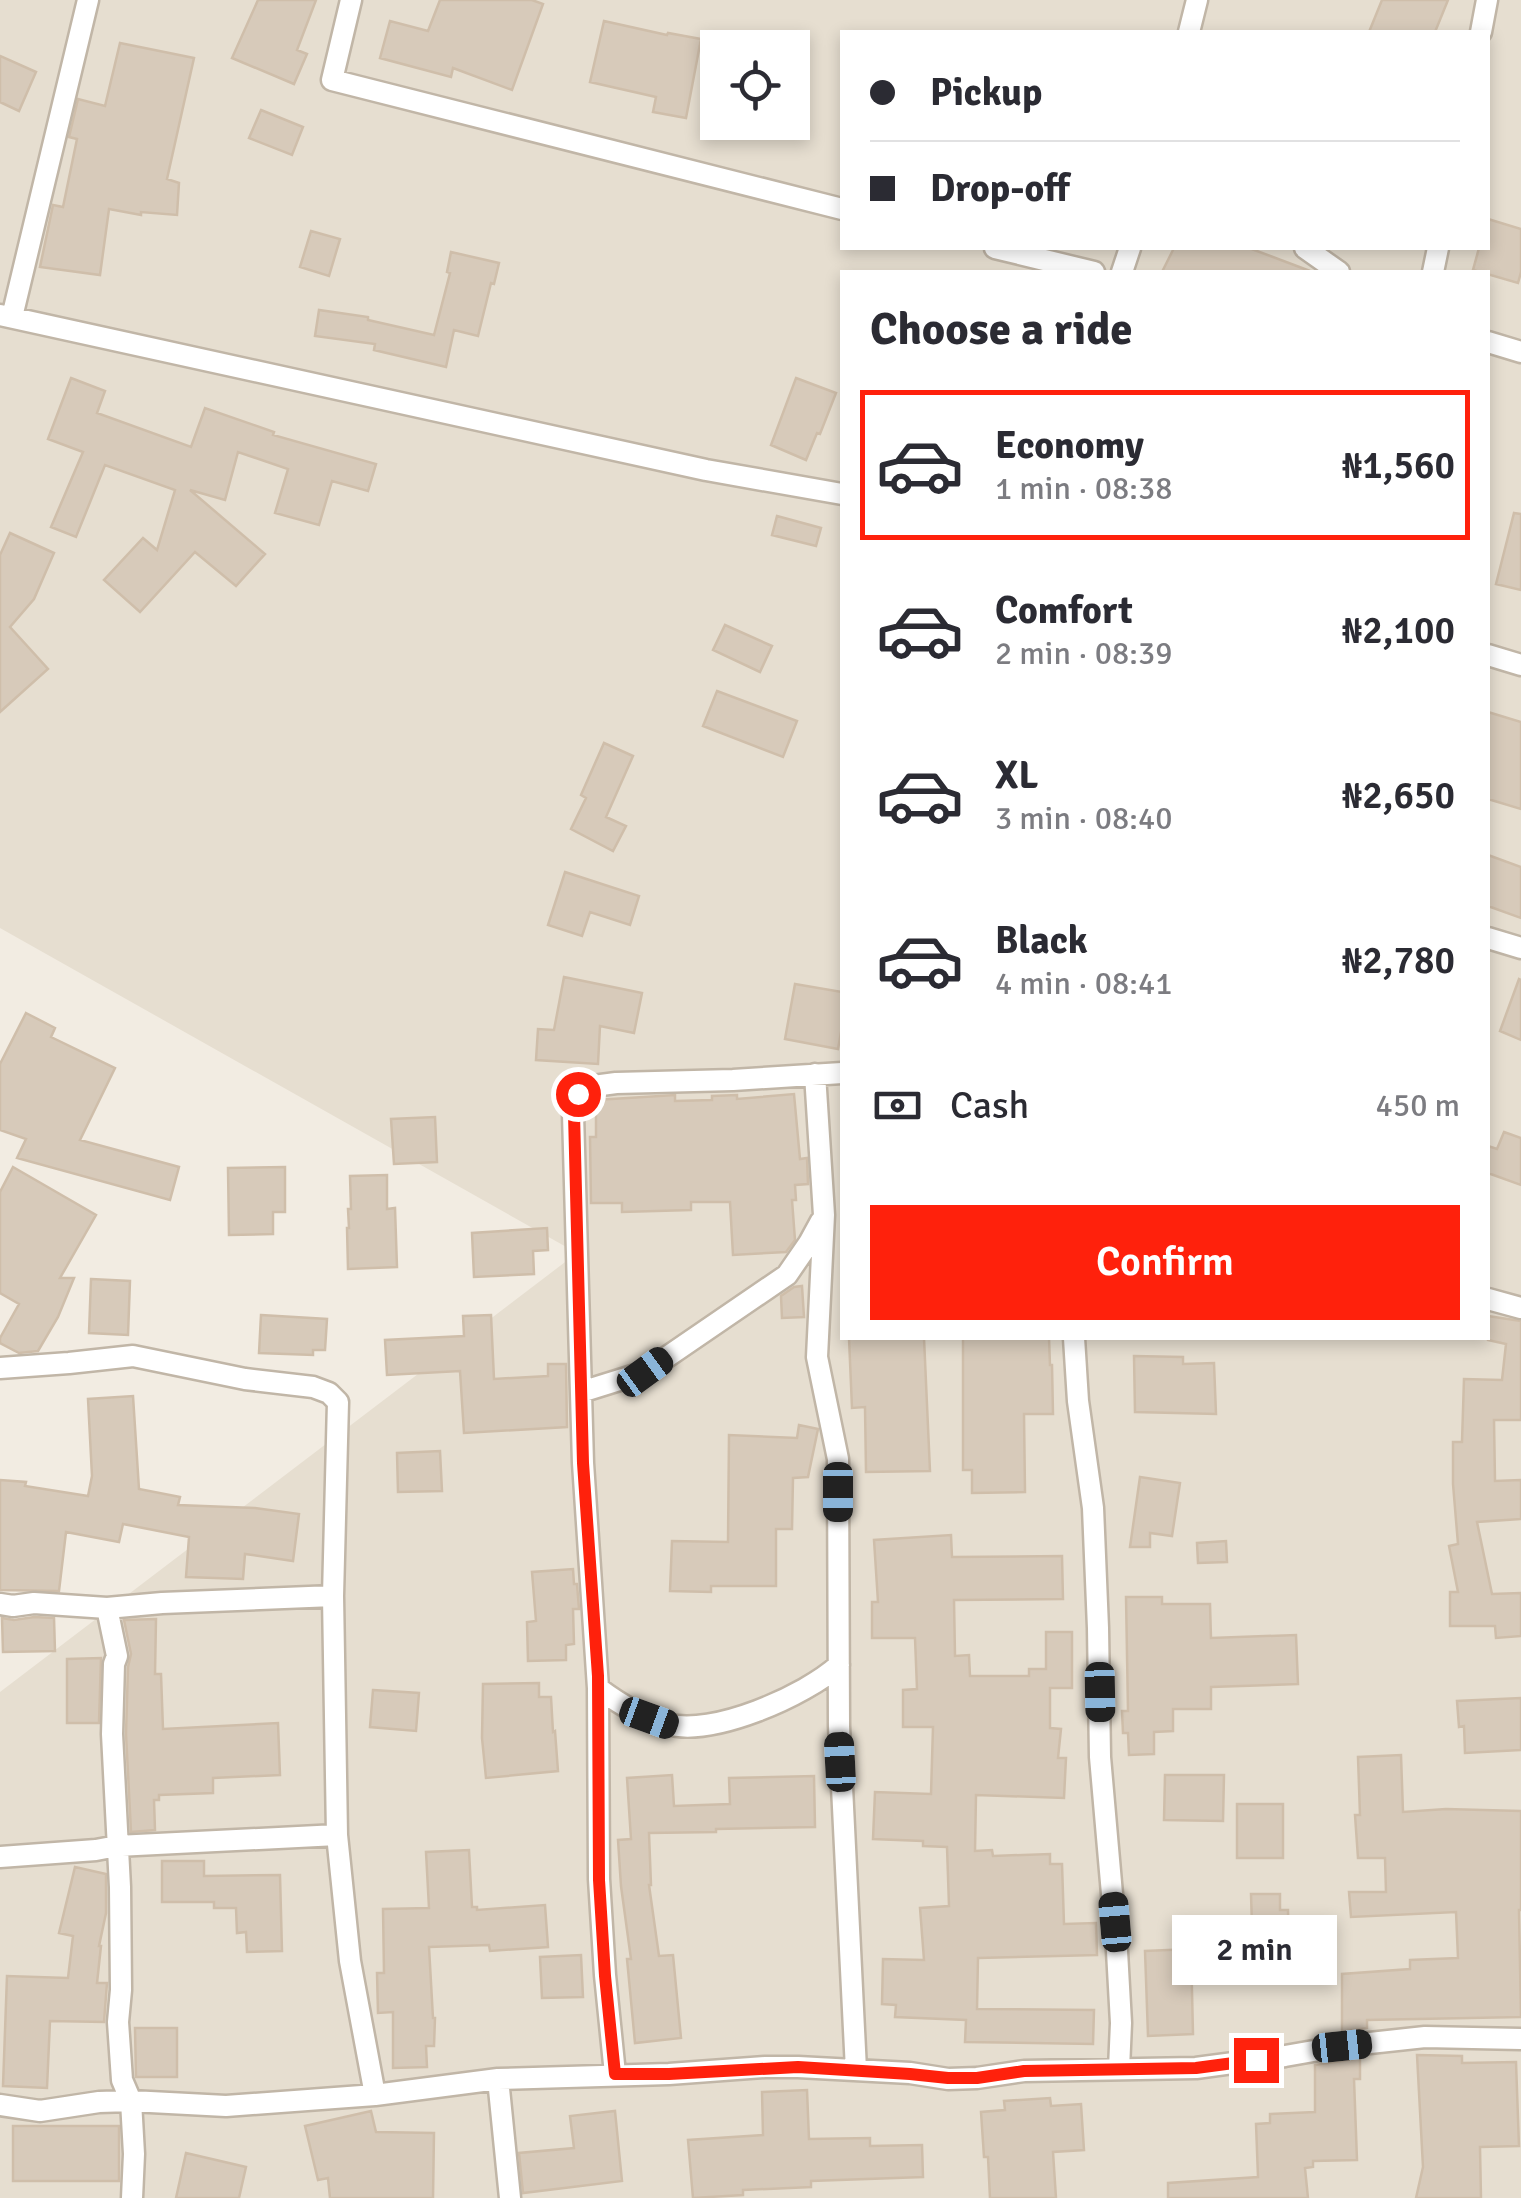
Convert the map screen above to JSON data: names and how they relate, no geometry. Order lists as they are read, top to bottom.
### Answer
{
  "page": {
    "banner": ["Pickup", "Drop-off"],
    "heading": "Choose a ride",
    "list": [
      {
        "name": "Economy",
        "note": "1 min · 08:38",
        "value": "₦1,560"
      },
      {
        "name": "Comfort",
        "note": "2 min · 08:39",
        "value": "₦2,100"
      },
      {
        "name": "XL",
        "note": "3 min · 08:40",
        "value": "₦2,650"
      },
      {
        "name": "Black",
        "note": "4 min · 08:41",
        "value": "₦2,780"
      }
    ],
    "pay": ["Cash", "450 m"],
    "buttons": "Confirm",
    "bubble": "2 min"
  }
}
